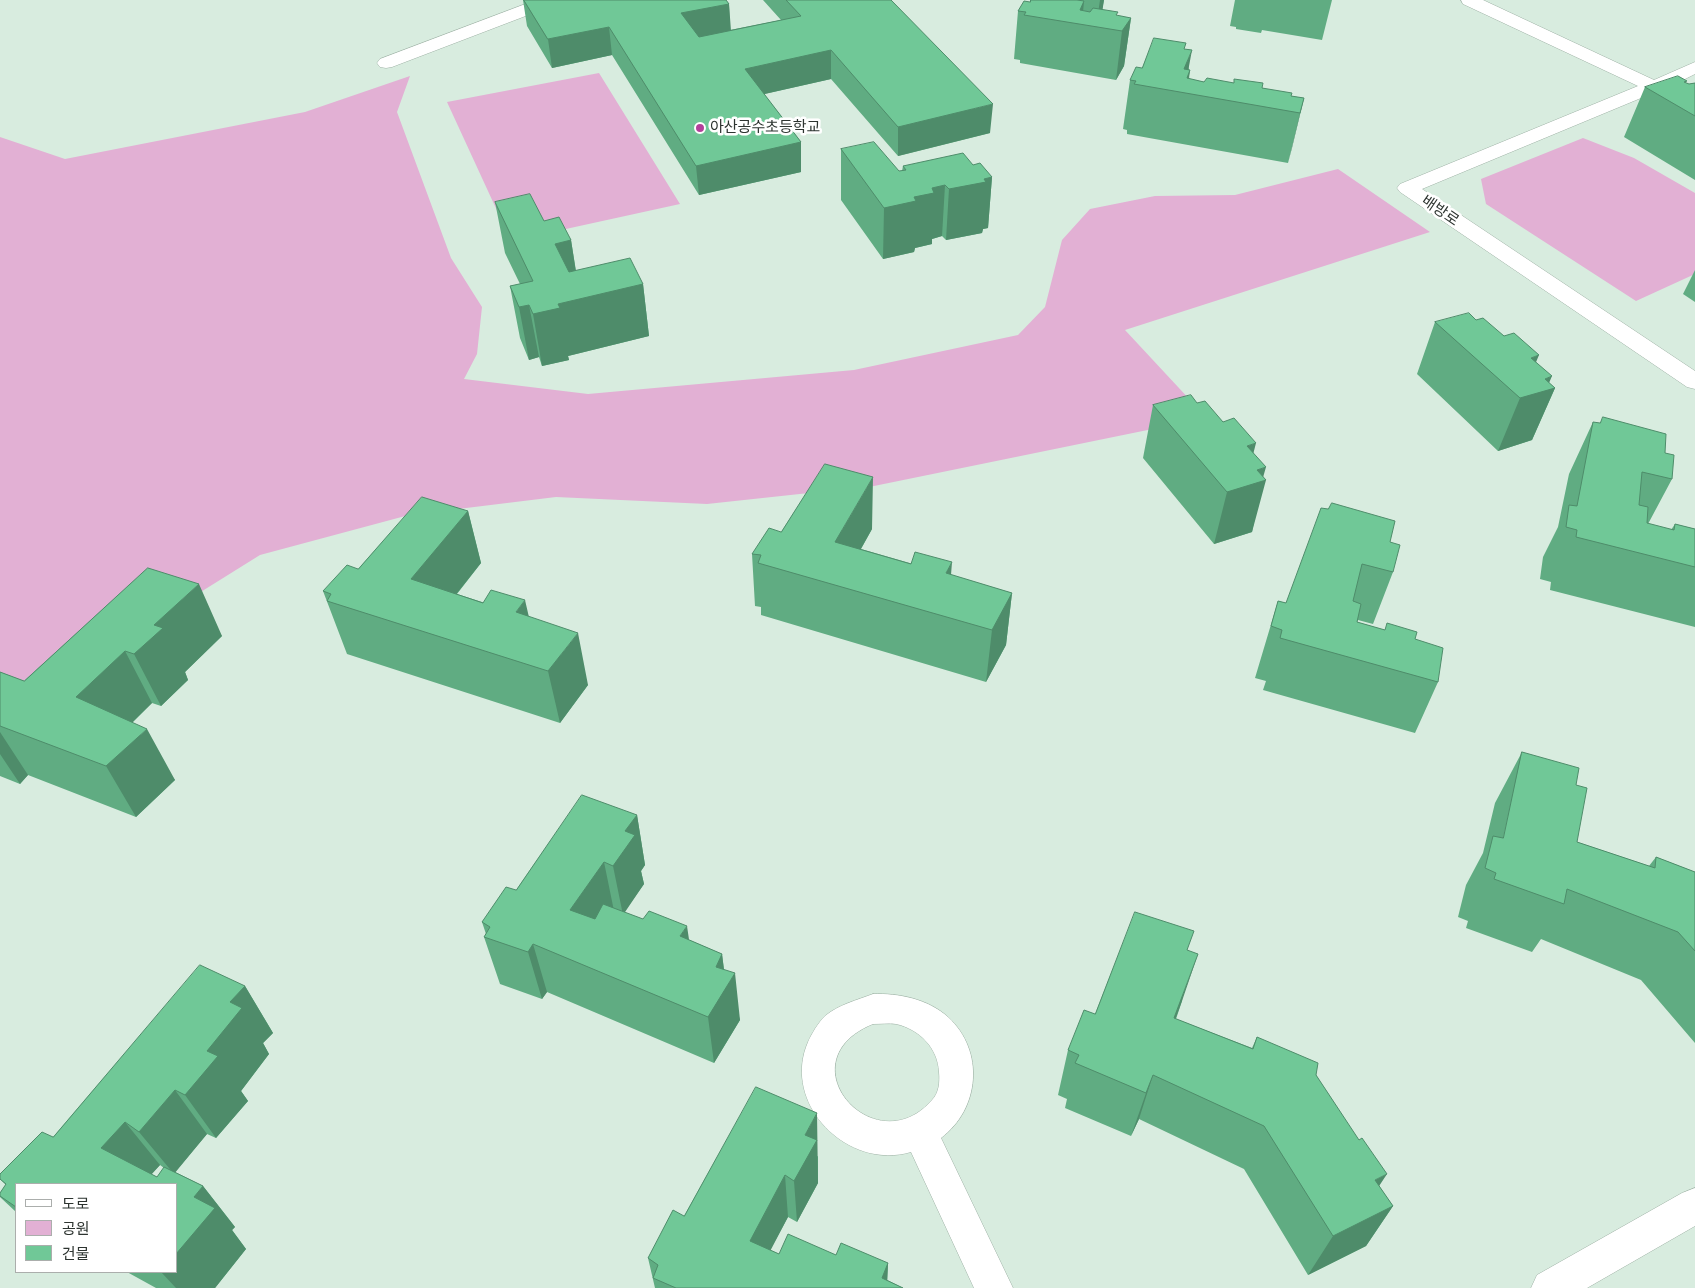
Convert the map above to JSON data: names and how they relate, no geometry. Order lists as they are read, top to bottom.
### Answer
{
  "streets": {
    "street": ["배방로"]
  },
  "places": ["아산공수초등학교"],
  "legend": ["도로", "공원", "건물"]
}
